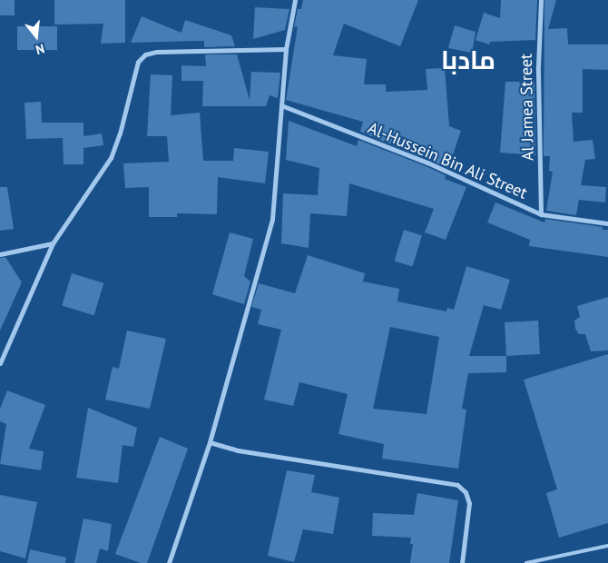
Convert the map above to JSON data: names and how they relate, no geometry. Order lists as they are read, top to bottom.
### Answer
{
  "streets": {
    "street": ["Al Jamea Street", "Al-Hussein Bin Ali Street"]
  },
  "crossings": [
    ["Al Jamea Street", "Al-Hussein Bin Ali Street"]
  ],
  "districts": ["مادبا"],
  "north": "bottom"
}
